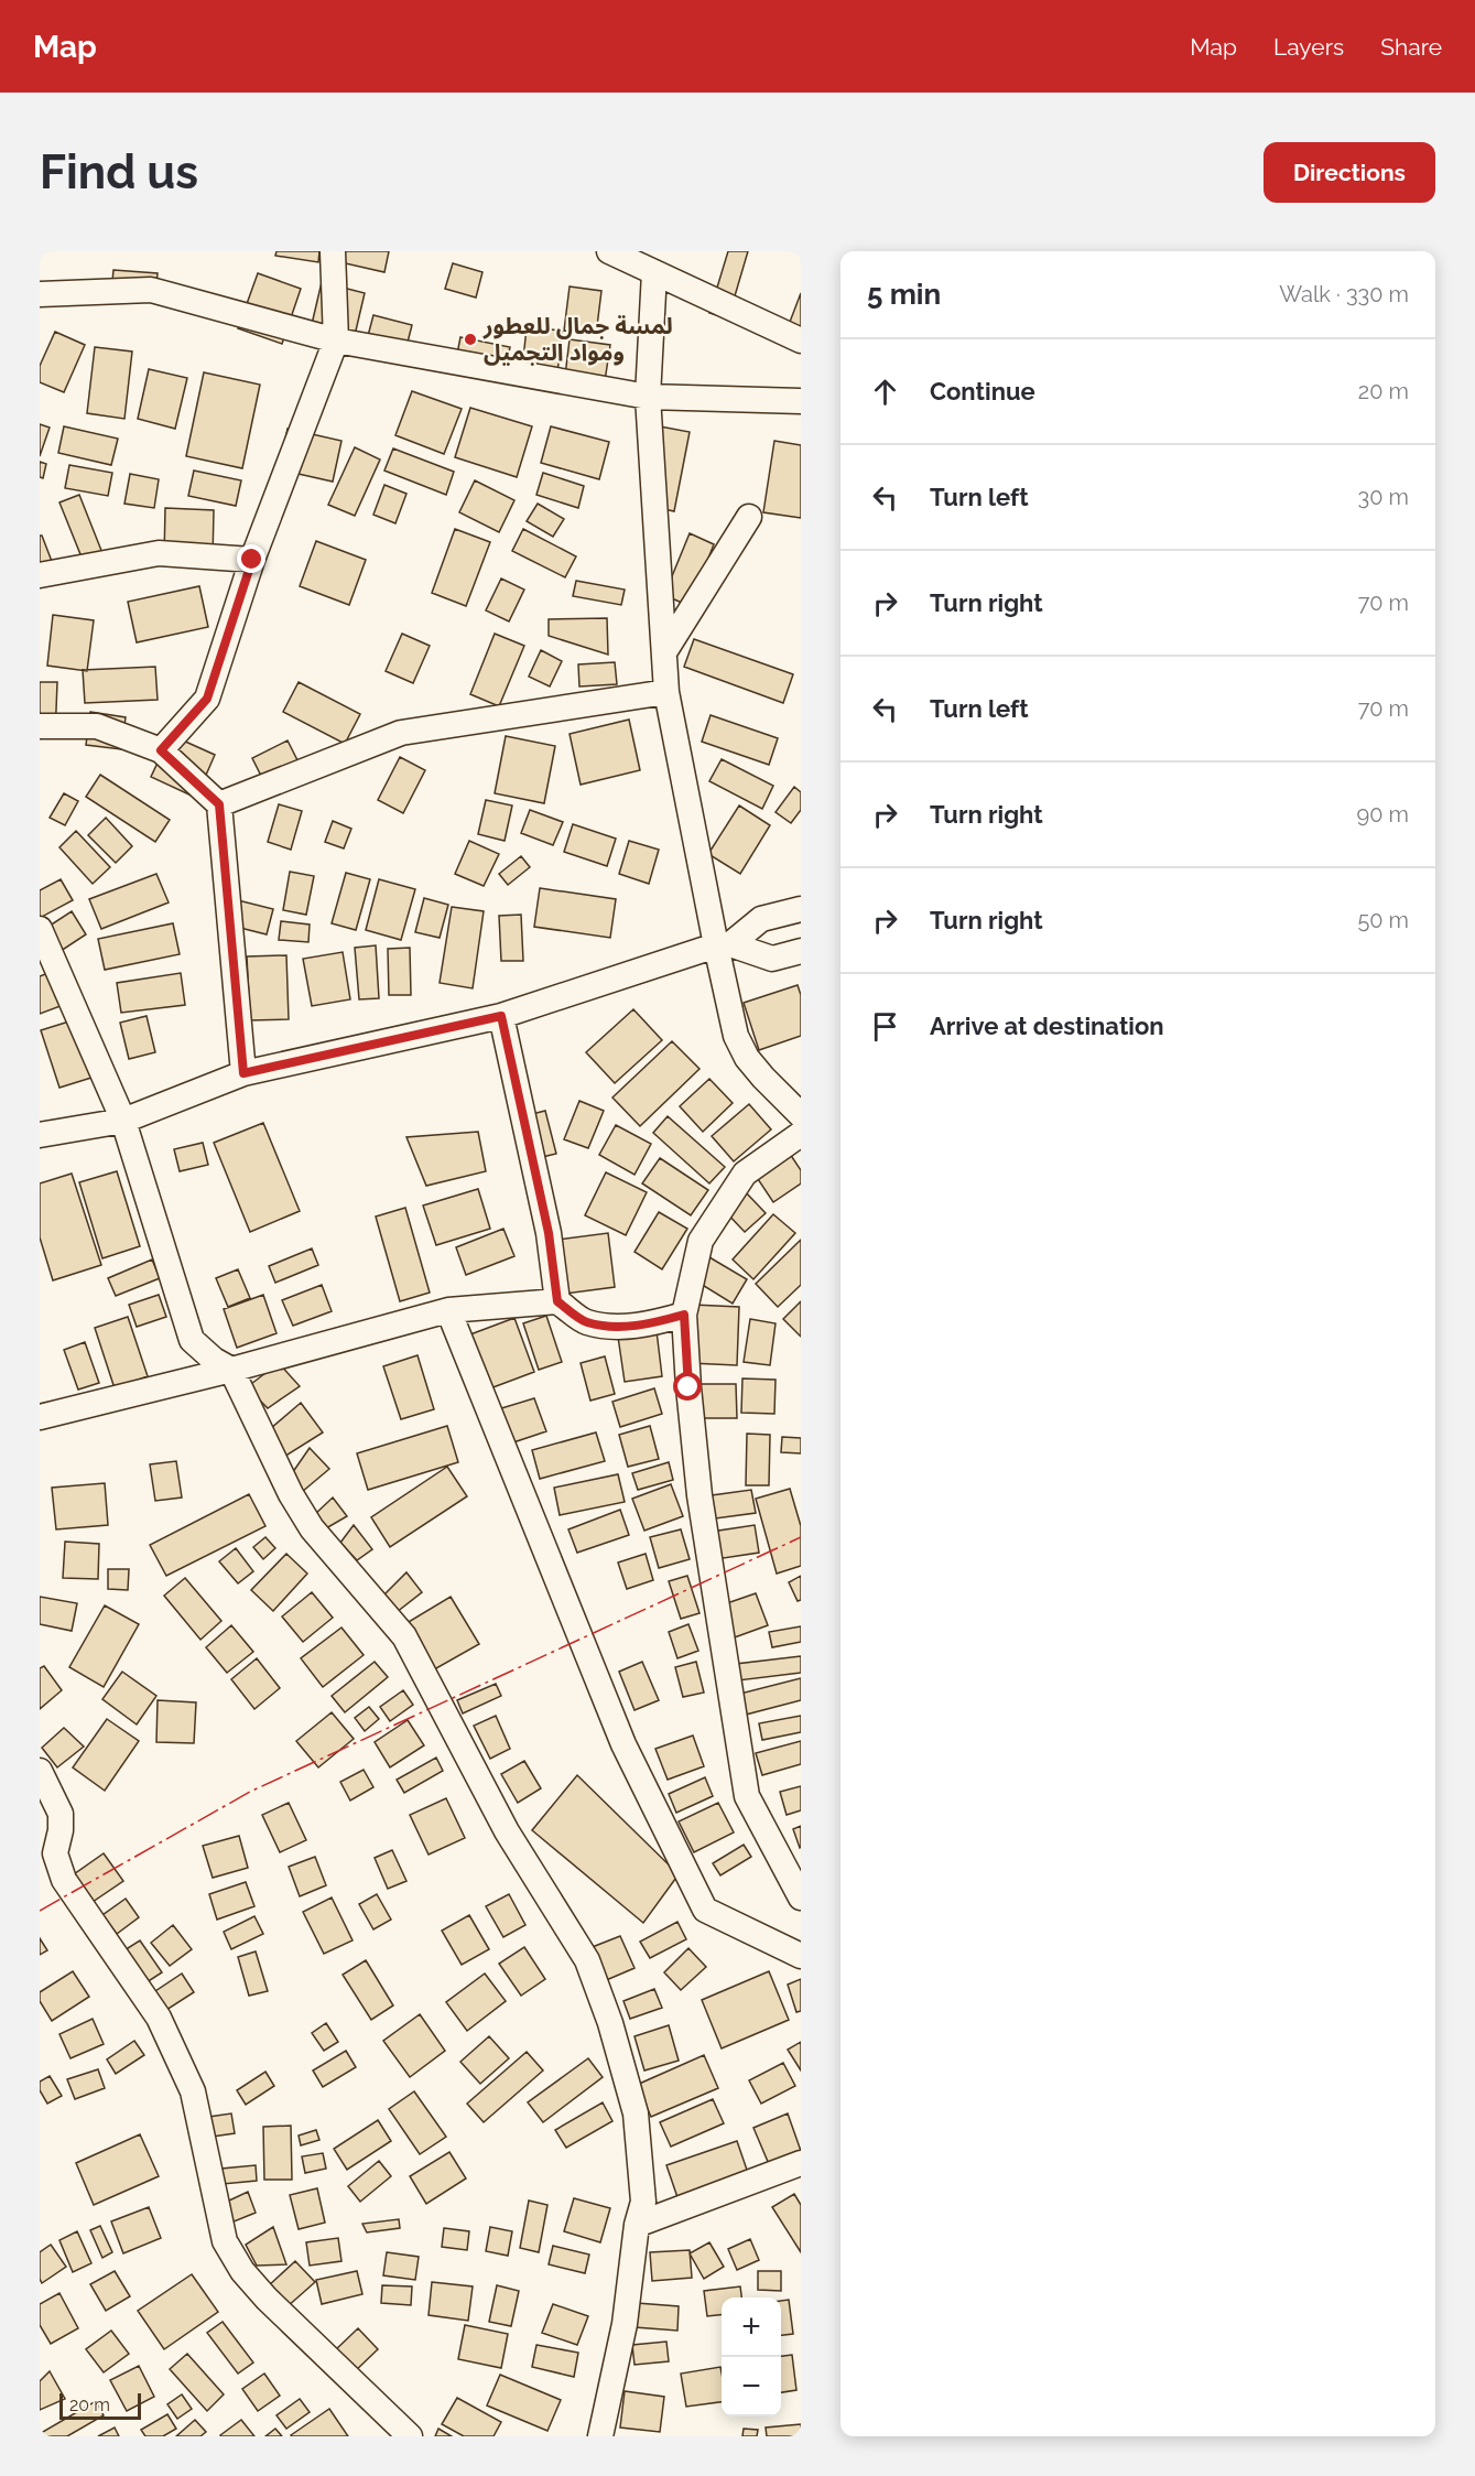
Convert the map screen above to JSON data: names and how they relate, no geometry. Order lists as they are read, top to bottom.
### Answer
{
  "places": ["لمسة جمال للعطور ومواد التجميل"],
  "scale_bar": "20 m",
  "page": {
    "header": "Map",
    "nav": ["Map", "Layers", "Share"],
    "buttons": "Directions",
    "title": "Find us",
    "heading": ["5 min", "Walk · 330 m"],
    "list": [
      ["Continue", "20 m"],
      ["Turn left", "30 m"],
      ["Turn right", "70 m"],
      ["Turn left", "70 m"],
      ["Turn right", "90 m"],
      ["Turn right", "50 m"],
      "Arrive at destination"
    ],
    "map_buttons": ["+", "−"],
    "scale": "20 m"
  }
}
